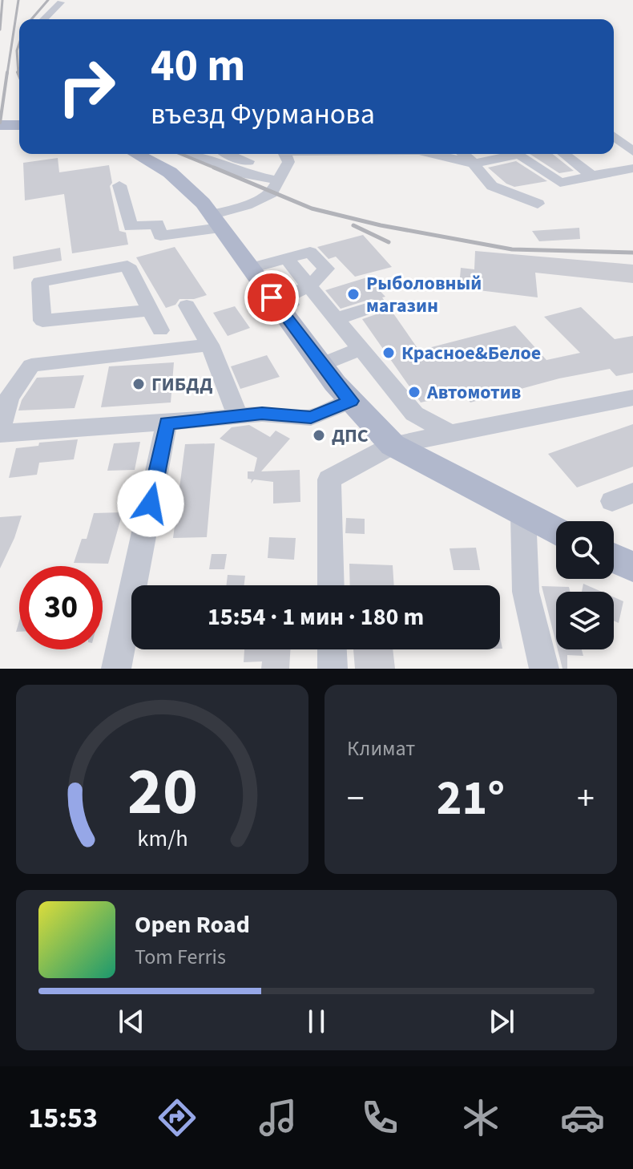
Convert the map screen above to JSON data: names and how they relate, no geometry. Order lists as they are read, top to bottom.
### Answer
{
  "places": [
    "Рыболовный магазин",
    "Красное&Белое",
    "ГИБДД",
    "Автомотив",
    "ДПС"
  ],
  "page": {
    "turn": ["40 m", "въезд Фурманова"],
    "limit": "30",
    "trip": "15:54 · 1 мин · 180 m",
    "tile": "Климат",
    "heat": ["−", "21°", "+"],
    "song": ["Open Road", "Tom Ferris"],
    "tabs": "15:53",
    "gauge": ["20", "km/h"]
  }
}
